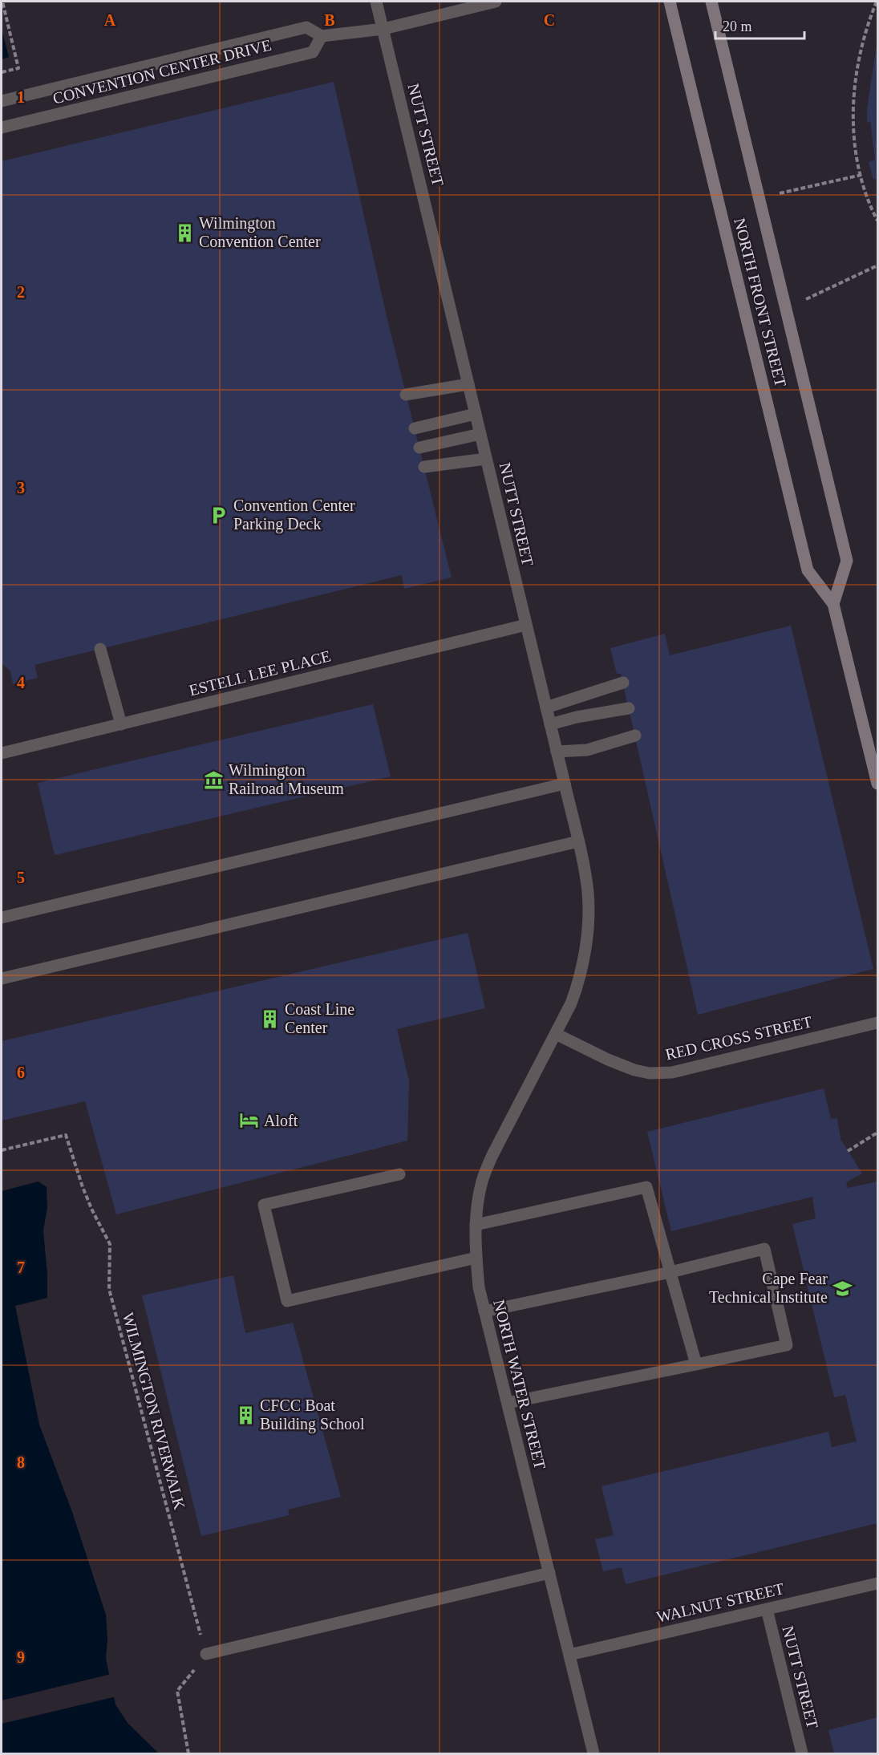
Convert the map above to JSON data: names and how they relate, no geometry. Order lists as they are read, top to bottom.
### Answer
{
  "streets": {
    "main road": ["NORTH FRONT STREET"],
    "street": [
      "CONVENTION CENTER DRIVE",
      "NUTT STREET",
      "ESTELL LEE PLACE",
      "RED CROSS STREET",
      "NORTH WATER STREET",
      "WALNUT STREET"
    ],
    "path": ["WILMINGTON RIVERWALK"]
  },
  "crossings": [
    ["CONVENTION CENTER DRIVE", "NUTT STREET"],
    ["NUTT STREET", "ESTELL LEE PLACE"],
    ["NUTT STREET", "RED CROSS STREET"],
    ["NUTT STREET", "NORTH WATER STREET"],
    ["NUTT STREET", "WALNUT STREET"],
    ["RED CROSS STREET", "NORTH WATER STREET"],
    ["NORTH WATER STREET", "WALNUT STREET"]
  ],
  "places": {
    "building": ["Wilmington Convention Center", "Coast Line Center", "CFCC Boat Building School"],
    "parking": ["Convention Center Parking Deck"],
    "museum": ["Wilmington Railroad Museum"],
    "hotel": ["Aloft"],
    "school or university": ["Cape Fear Technical Institute"]
  },
  "scale_bar": "20 m",
  "grid": {
    "columns": ["A", "B", "C"],
    "rows": [
      "1",
      "2",
      "3",
      "4",
      "5",
      "6",
      "7",
      "8",
      "9"
    ]
  }
}
